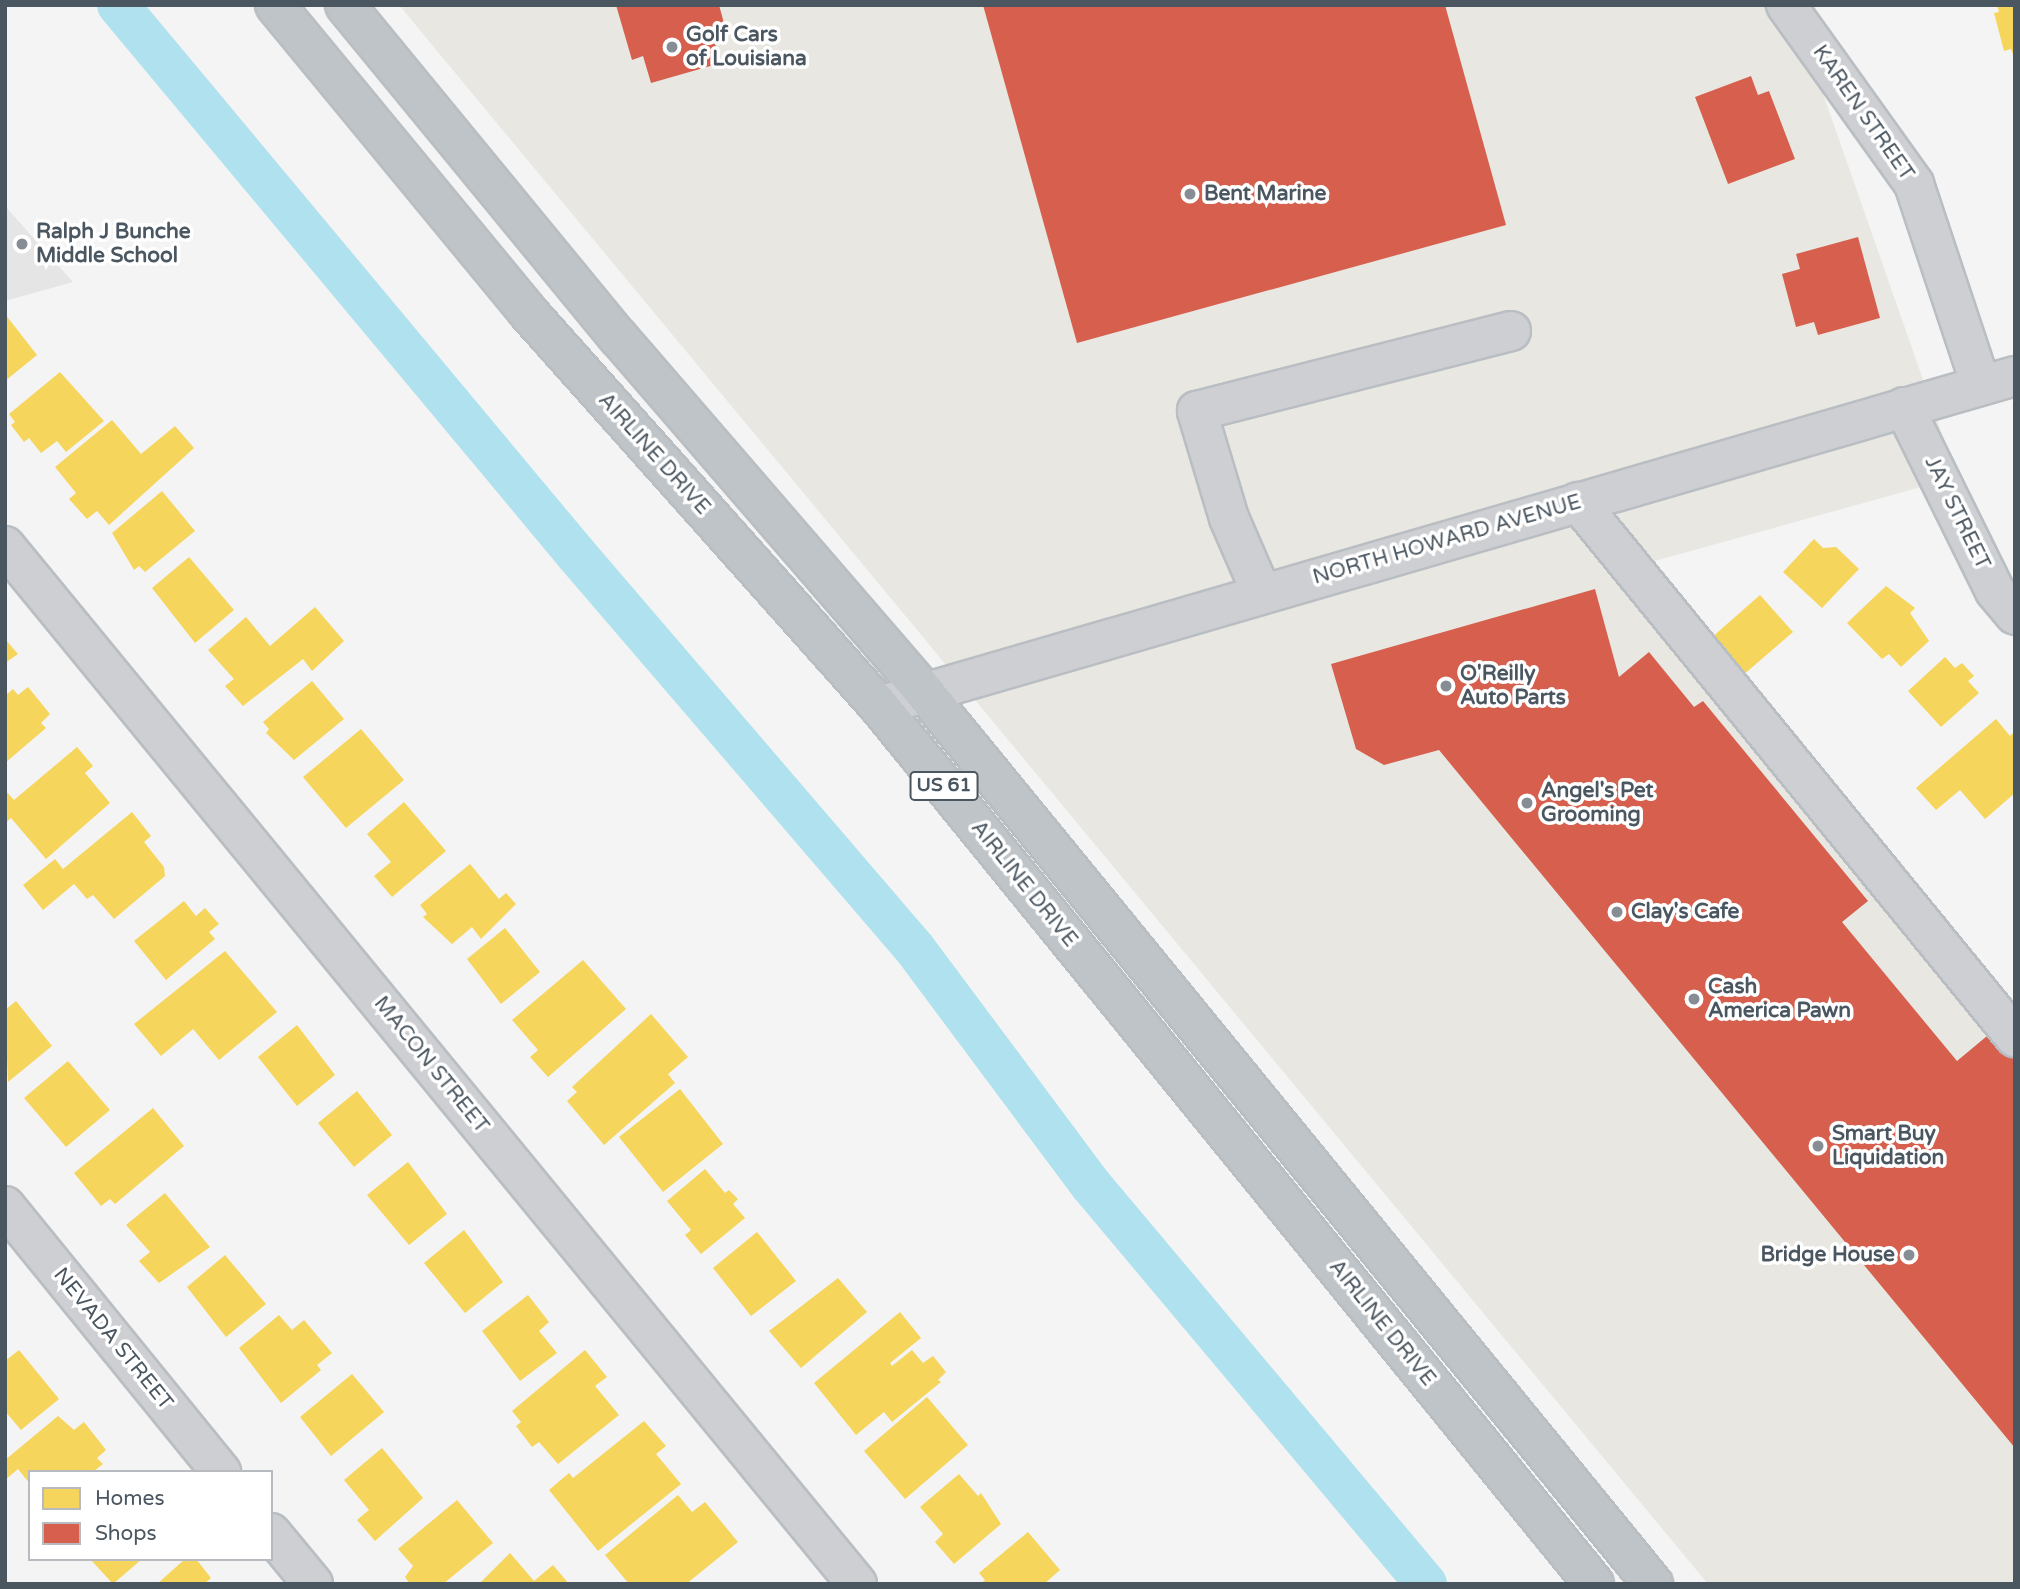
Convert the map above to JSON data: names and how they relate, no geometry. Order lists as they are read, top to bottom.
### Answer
{
  "streets": {
    "highway": ["AIRLINE DRIVE", "US 61"],
    "street": [
      "KAREN STREET",
      "JAY STREET",
      "NORTH HOWARD AVENUE",
      "MACON STREET",
      "NEVADA STREET"
    ]
  },
  "crossings": [
    ["KAREN STREET", "NORTH HOWARD AVENUE"],
    ["AIRLINE DRIVE", "NORTH HOWARD AVENUE"],
    ["JAY STREET", "NORTH HOWARD AVENUE"]
  ],
  "places": [
    "Golf Cars of Louisiana",
    "Bent Marine",
    "Ralph J Bunche Middle School",
    "O'Reilly Auto Parts",
    "Angel's Pet Grooming",
    "Clay's Cafe",
    "Cash America Pawn",
    "Smart Buy Liquidation",
    "Bridge House"
  ],
  "legend": ["Homes", "Shops"]
}
